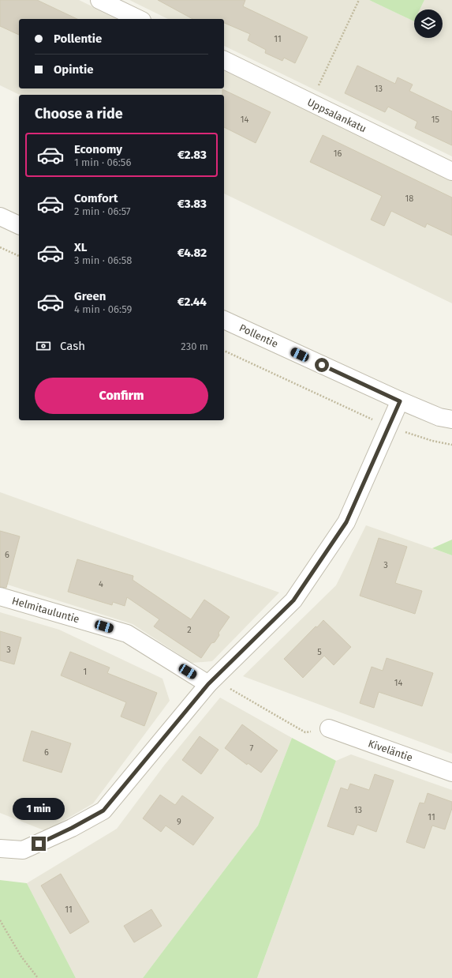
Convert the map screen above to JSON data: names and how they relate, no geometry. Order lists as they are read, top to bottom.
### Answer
{
  "streets": {
    "street": [
      "Uppsalankatu",
      "Pollentie",
      "Helmitauluntie",
      "Kiveläntie"
    ]
  },
  "house_numbers": [
    "11",
    "13",
    "14",
    "15",
    "16",
    "18",
    "6",
    "3",
    "4",
    "2",
    "3",
    "5",
    "1",
    "14",
    "7",
    "6",
    "13",
    "11",
    "9",
    "11"
  ],
  "page": {
    "banner": ["Pollentie", "Opintie"],
    "heading": "Choose a ride",
    "list": [
      {
        "name": "Economy",
        "note": "1 min · 06:56",
        "value": "€2.83"
      },
      {
        "name": "Comfort",
        "note": "2 min · 06:57",
        "value": "€3.83"
      },
      {
        "name": "XL",
        "note": "3 min · 06:58",
        "value": "€4.82"
      },
      {
        "name": "Green",
        "note": "4 min · 06:59",
        "value": "€2.44"
      }
    ],
    "pay": ["Cash", "230 m"],
    "buttons": "Confirm",
    "bubble": "1 min"
  }
}
